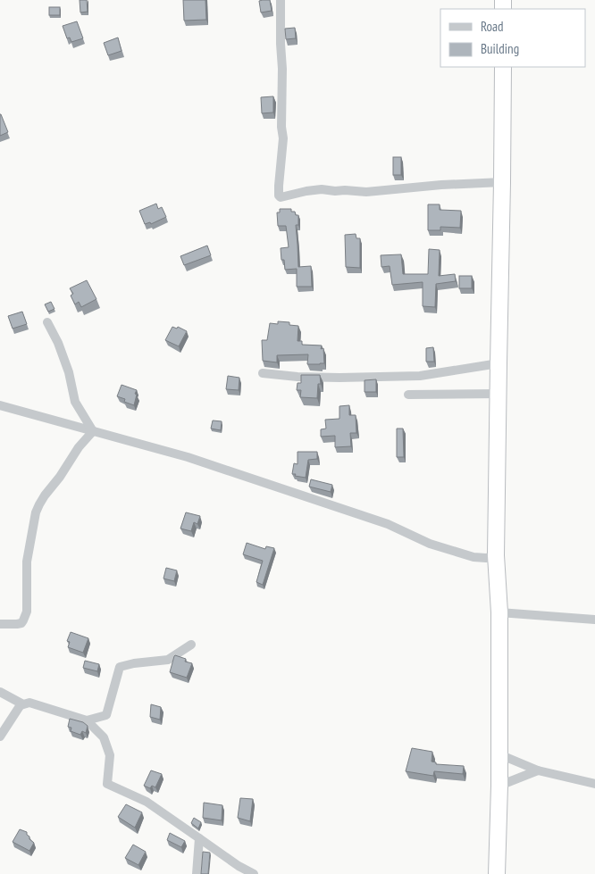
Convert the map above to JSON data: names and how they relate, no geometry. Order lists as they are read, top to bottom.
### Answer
{
  "legend": ["Road", "Building"]
}
